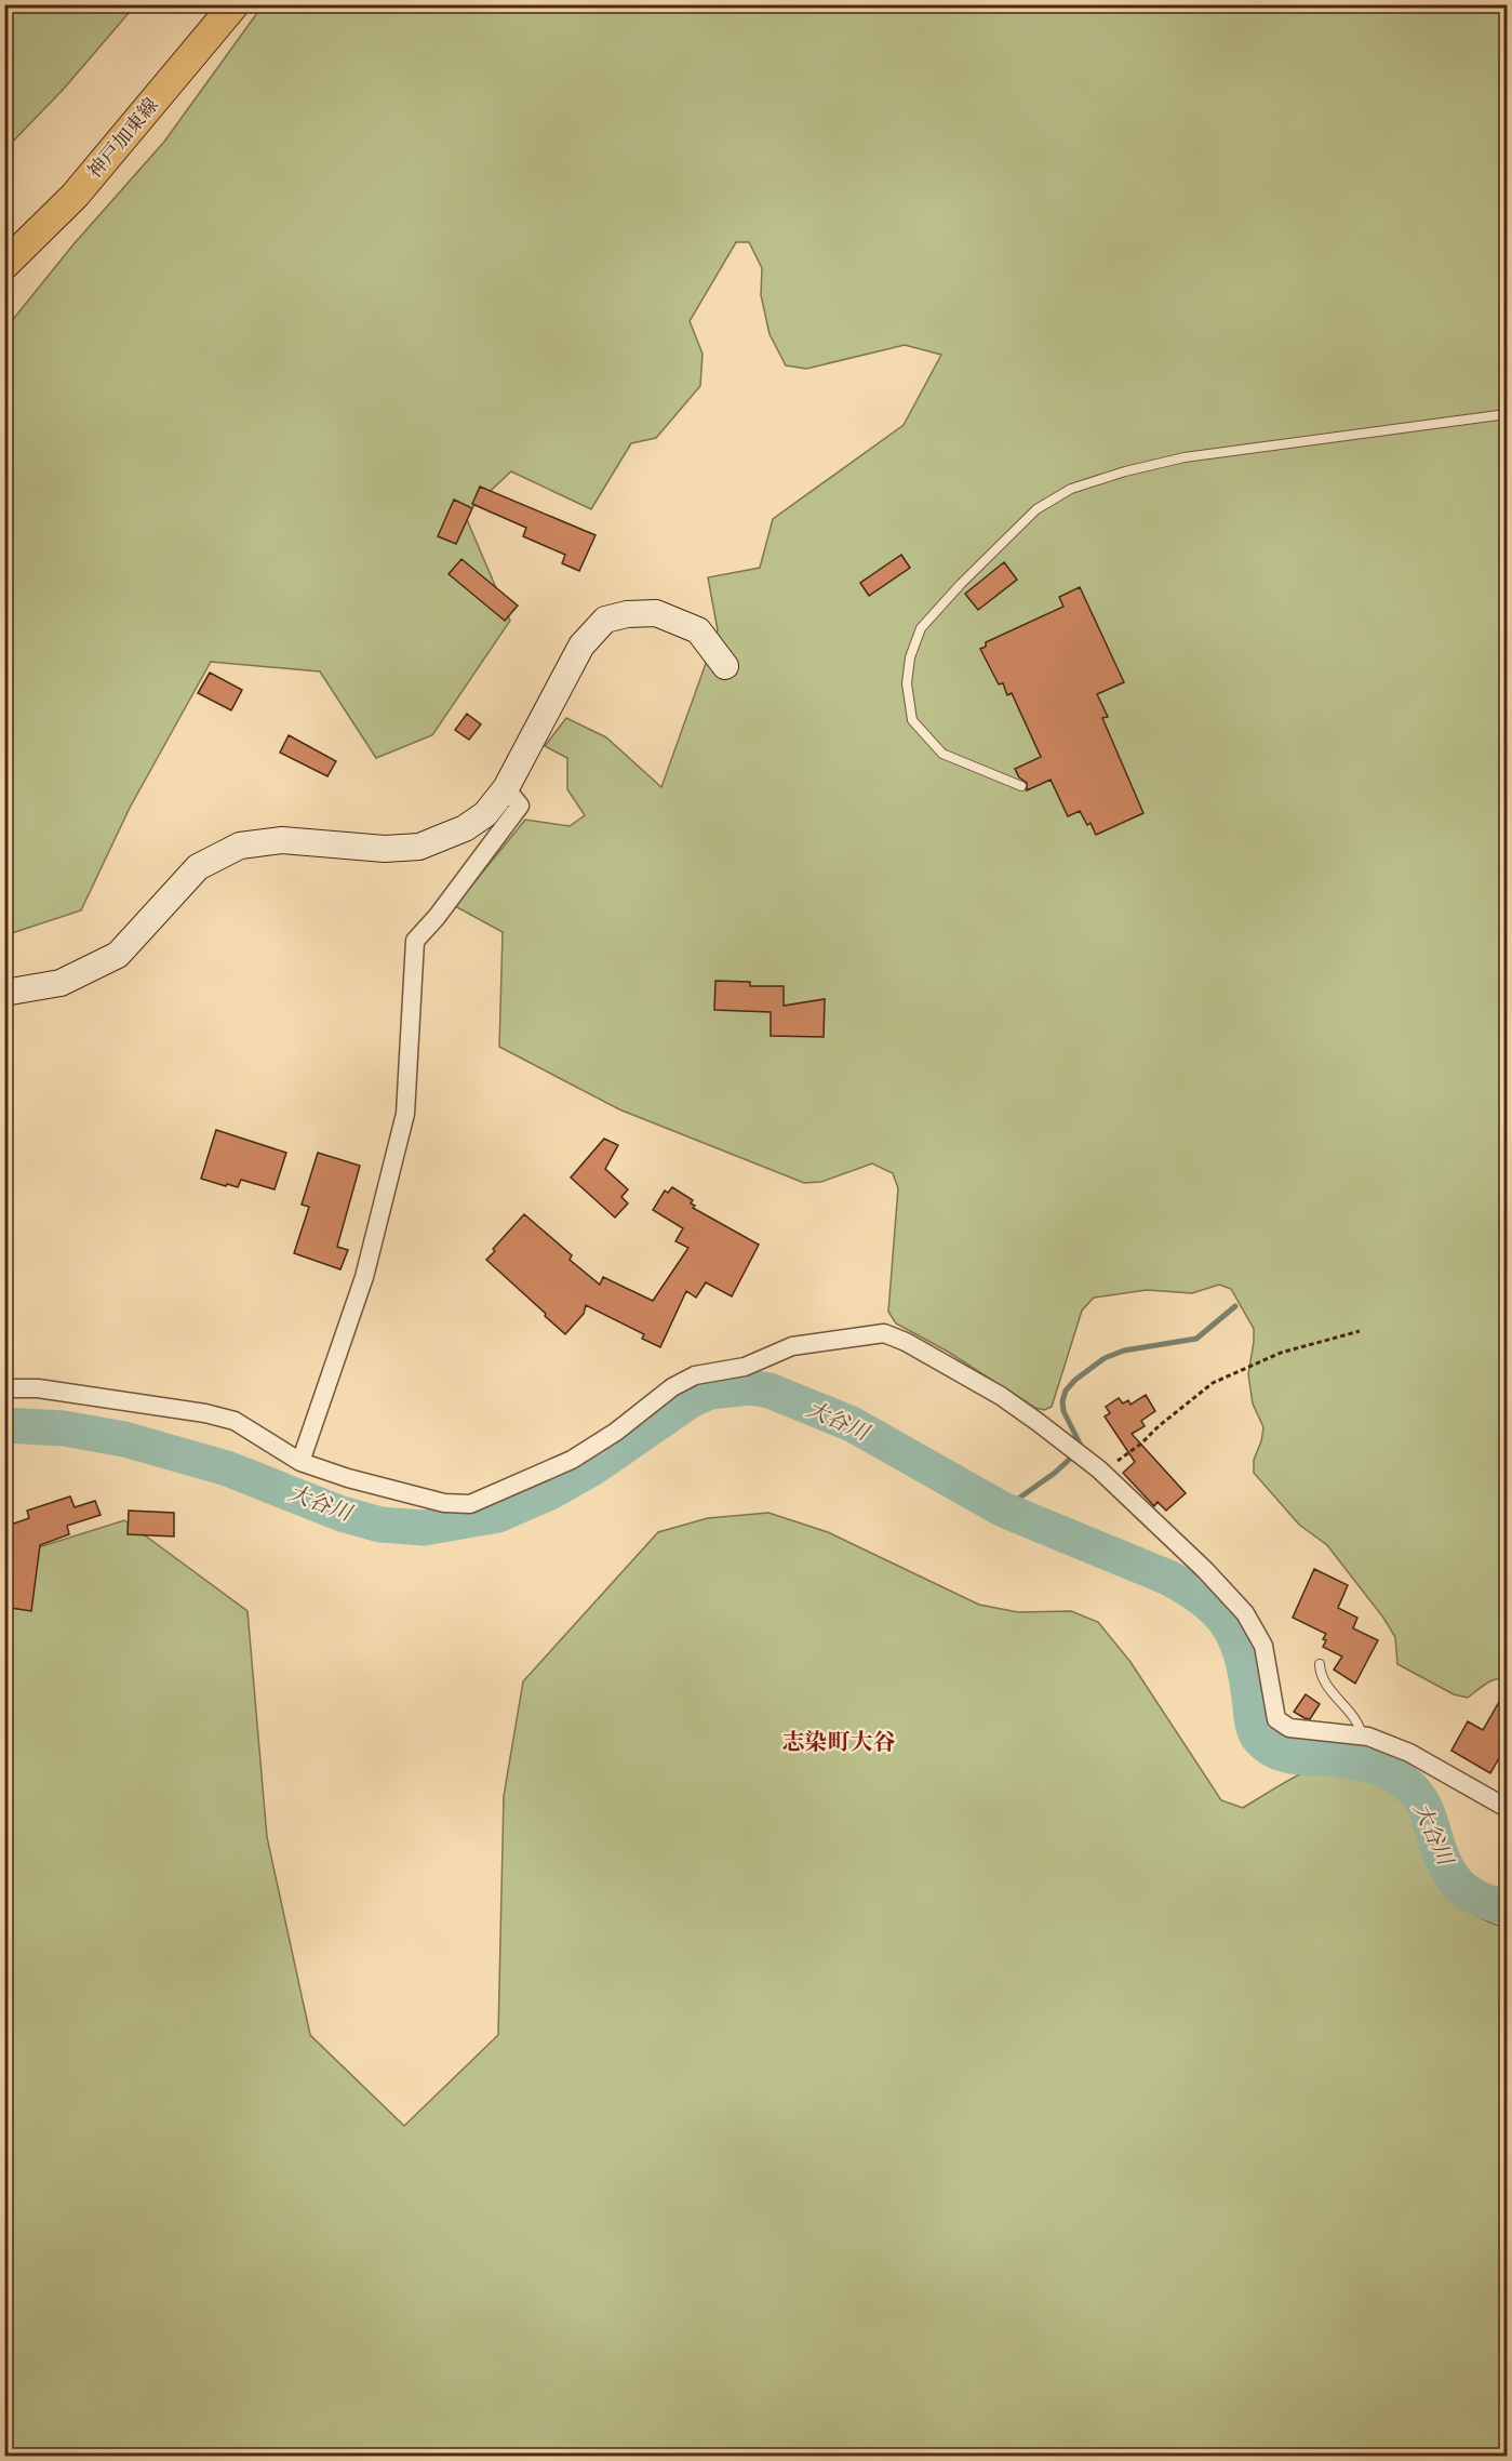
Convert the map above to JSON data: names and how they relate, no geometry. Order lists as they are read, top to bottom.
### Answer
{
  "streets": {
    "main road": ["神戸加東線"]
  },
  "districts": ["志染町大谷"],
  "water": ["大谷川"]
}
